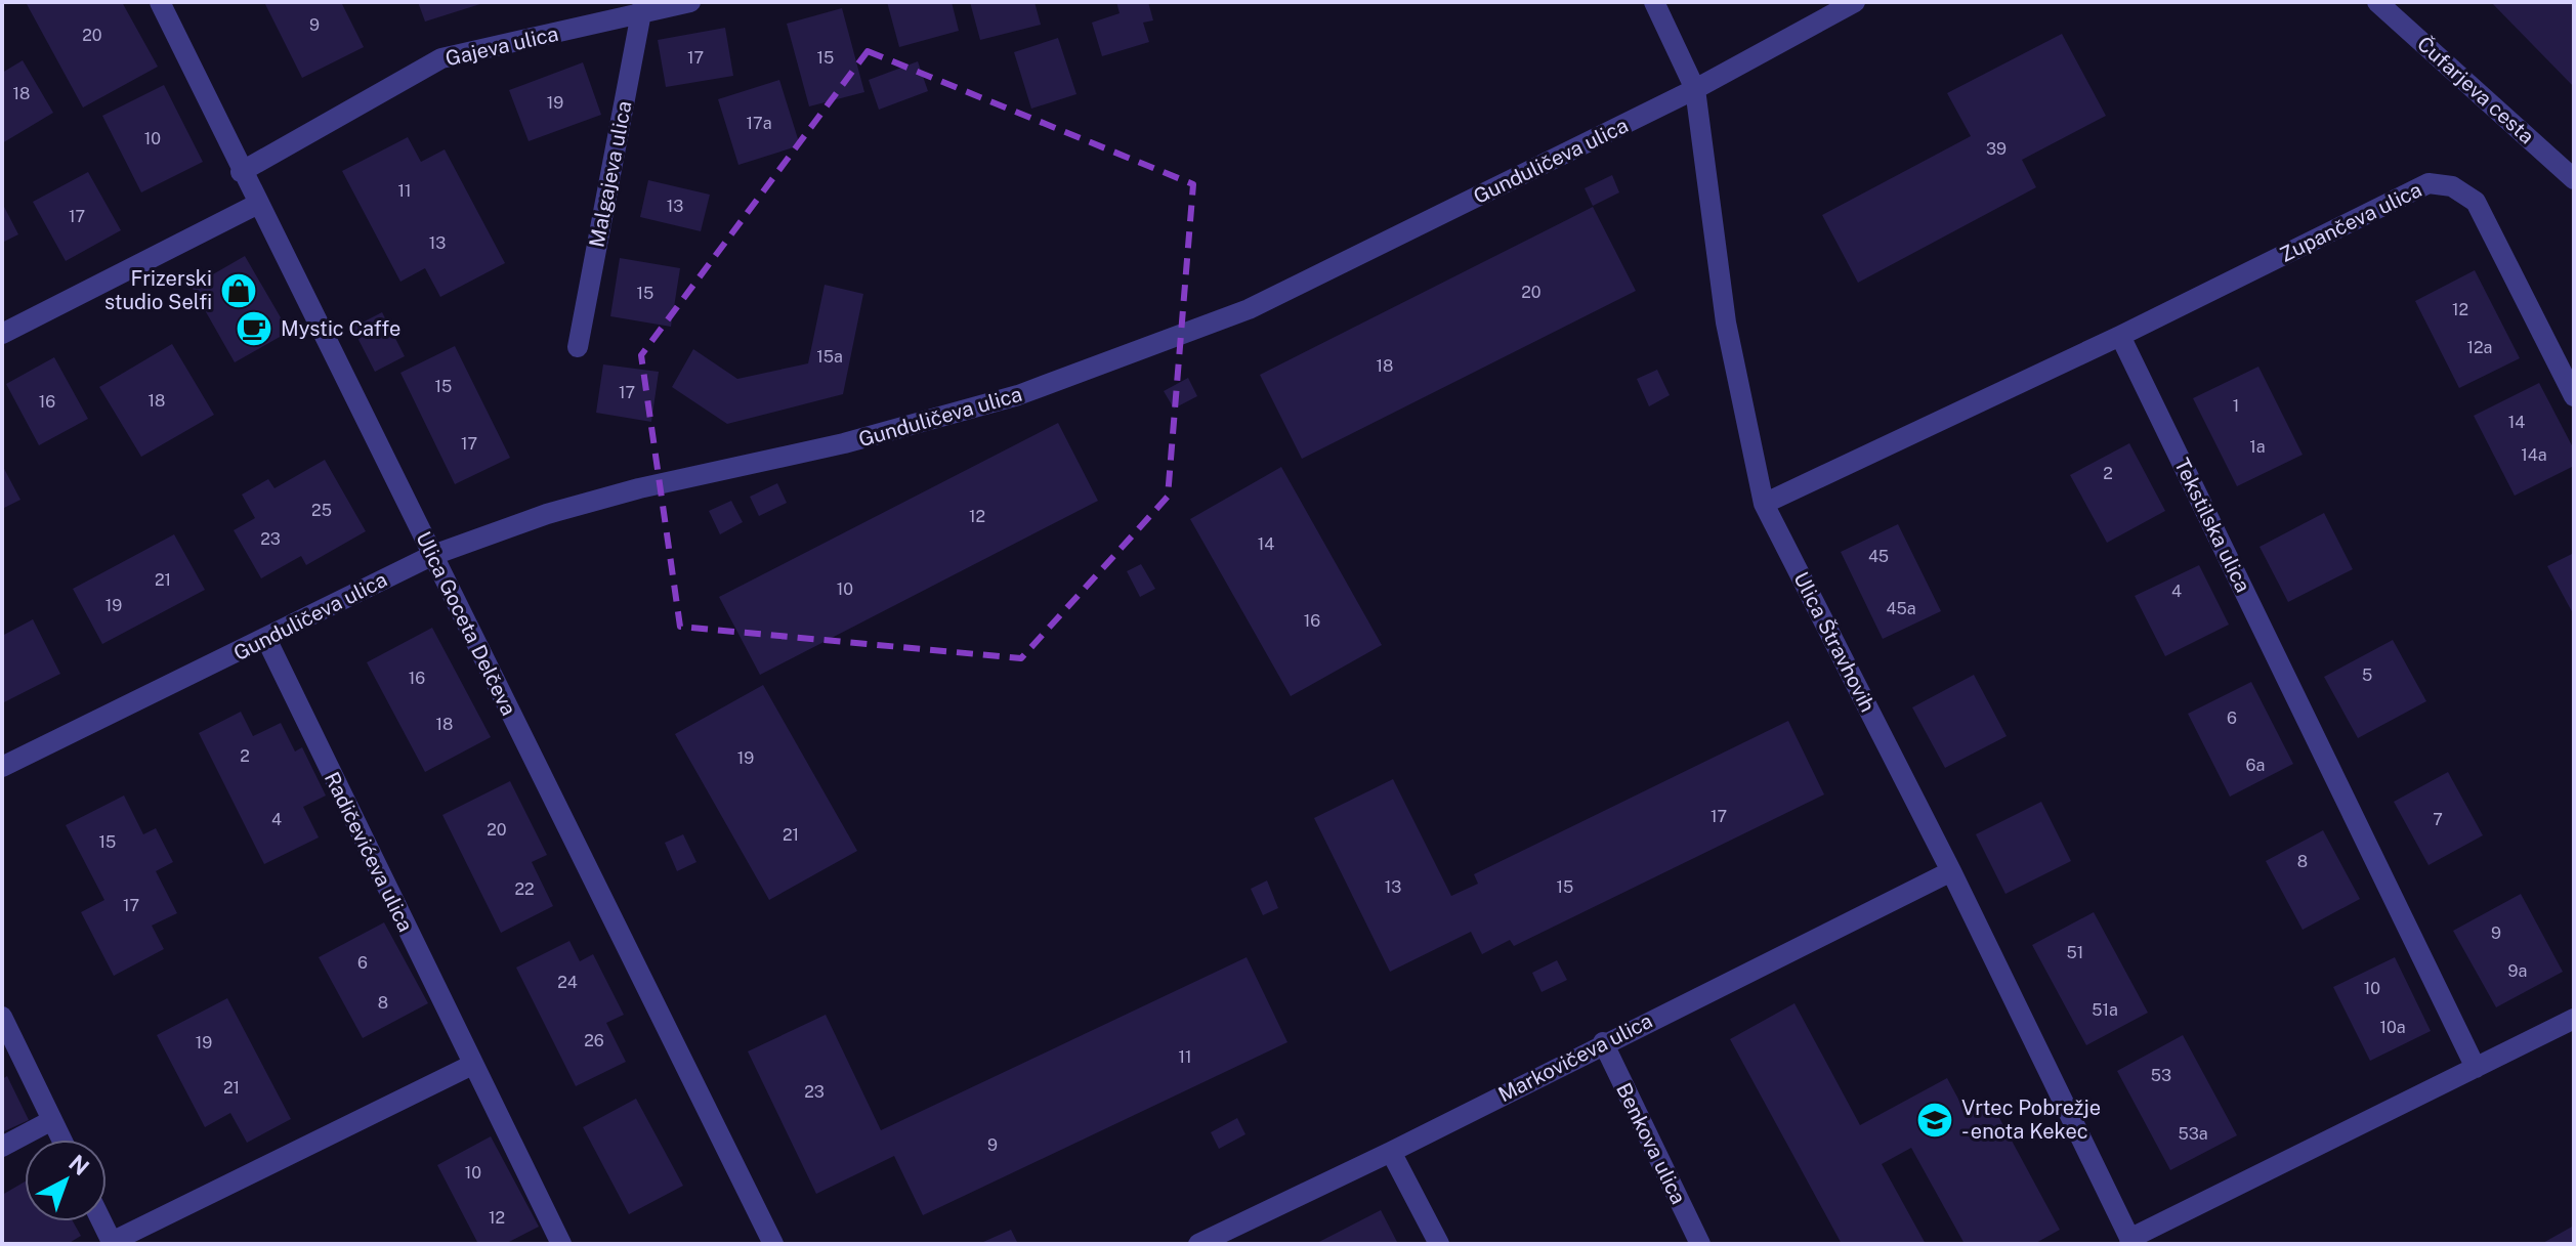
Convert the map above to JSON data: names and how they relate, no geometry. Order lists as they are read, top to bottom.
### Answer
{
  "streets": {
    "street": [
      "Gajeva ulica",
      "Čufarjeva cesta",
      "Gunduličeva ulica",
      "Malgajeva ulica",
      "Zupančeva ulica",
      "Tekstilska ulica",
      "Ulica Goceta Delčeva",
      "Ulica Štravhovih",
      "Radičevićeva ulica",
      "Markovičeva ulica",
      "Benkova ulica"
    ]
  },
  "crossings": [
    ["Gajeva ulica", "Malgajeva ulica"],
    ["Gajeva ulica", "Ulica Goceta Delčeva"],
    ["Gunduličeva ulica", "Ulica Goceta Delčeva"],
    ["Gunduličeva ulica", "Ulica Štravhovih"],
    ["Gunduličeva ulica", "Radičevićeva ulica"],
    ["Zupančeva ulica", "Tekstilska ulica"],
    ["Ulica Štravhovih", "Markovičeva ulica"],
    ["Markovičeva ulica", "Benkova ulica"]
  ],
  "places": {
    "shop": ["Frizerski studio Selfi"],
    "cafe": ["Mystic Caffe"],
    "school or university": ["Vrtec Pobrežje - enota Kekec"]
  },
  "house_numbers": [
    "9",
    "20",
    "17",
    "15",
    "18",
    "19",
    "17a",
    "10",
    "39",
    "11",
    "13",
    "17",
    "13",
    "20",
    "15",
    "12",
    "12a",
    "15a",
    "18",
    "15",
    "17",
    "18",
    "16",
    "1",
    "14",
    "17",
    "1a",
    "14a",
    "2",
    "25",
    "12",
    "23",
    "14",
    "45",
    "21",
    "10",
    "4",
    "19",
    "45a",
    "16",
    "5",
    "16",
    "6",
    "18",
    "2",
    "19",
    "6a",
    "17",
    "4",
    "7",
    "20",
    "21",
    "15",
    "8",
    "13",
    "15",
    "22",
    "17",
    "9",
    "51",
    "6",
    "9a",
    "24",
    "10",
    "8",
    "51a",
    "10a",
    "26",
    "19",
    "11",
    "53",
    "21",
    "23",
    "53a",
    "9",
    "10",
    "12"
  ],
  "north": "top right"
}
